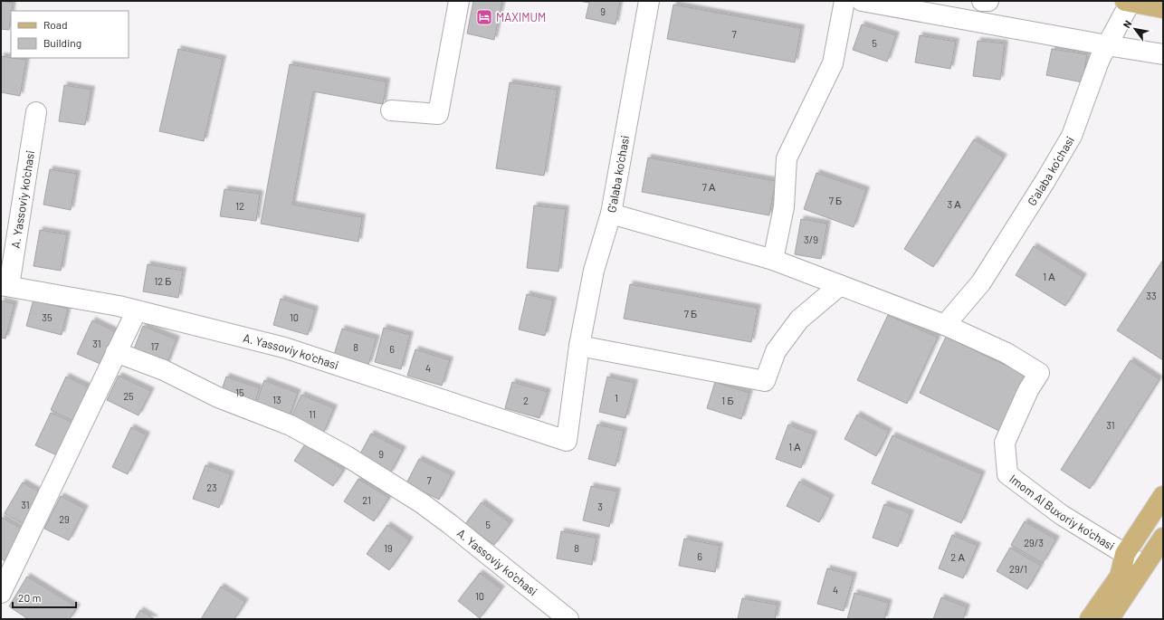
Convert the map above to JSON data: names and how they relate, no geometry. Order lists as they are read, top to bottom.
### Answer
{
  "streets": {
    "street": ["G'alaba ko'chasi", "A. Yassoviy ko'chasi", "Imom Al Buxoriy ko'chasi"]
  },
  "crossings": [
    ["G'alaba ko'chasi", "A. Yassoviy ko'chasi"],
    ["G'alaba ko'chasi", "Imom Al Buxoriy ko'chasi"]
  ],
  "places": {
    "hotel": ["MAXIMUM"]
  },
  "house_numbers": [
    "9",
    "7",
    "5",
    "7 А",
    "7 Б",
    "3 А",
    "12",
    "3/9",
    "1 А",
    "12 Б",
    "33",
    "7 Б",
    "35",
    "10",
    "31",
    "17",
    "8",
    "6",
    "4",
    "15",
    "25",
    "1",
    "13",
    "2",
    "1 Б",
    "11",
    "31",
    "1 А",
    "9",
    "7",
    "23",
    "21",
    "31",
    "3",
    "29",
    "5",
    "29/3",
    "19",
    "8",
    "6",
    "2 А",
    "29/1",
    "4",
    "10"
  ],
  "legend": ["Road", "Building"],
  "scale_bar": "20 m",
  "north": "top left"
}
